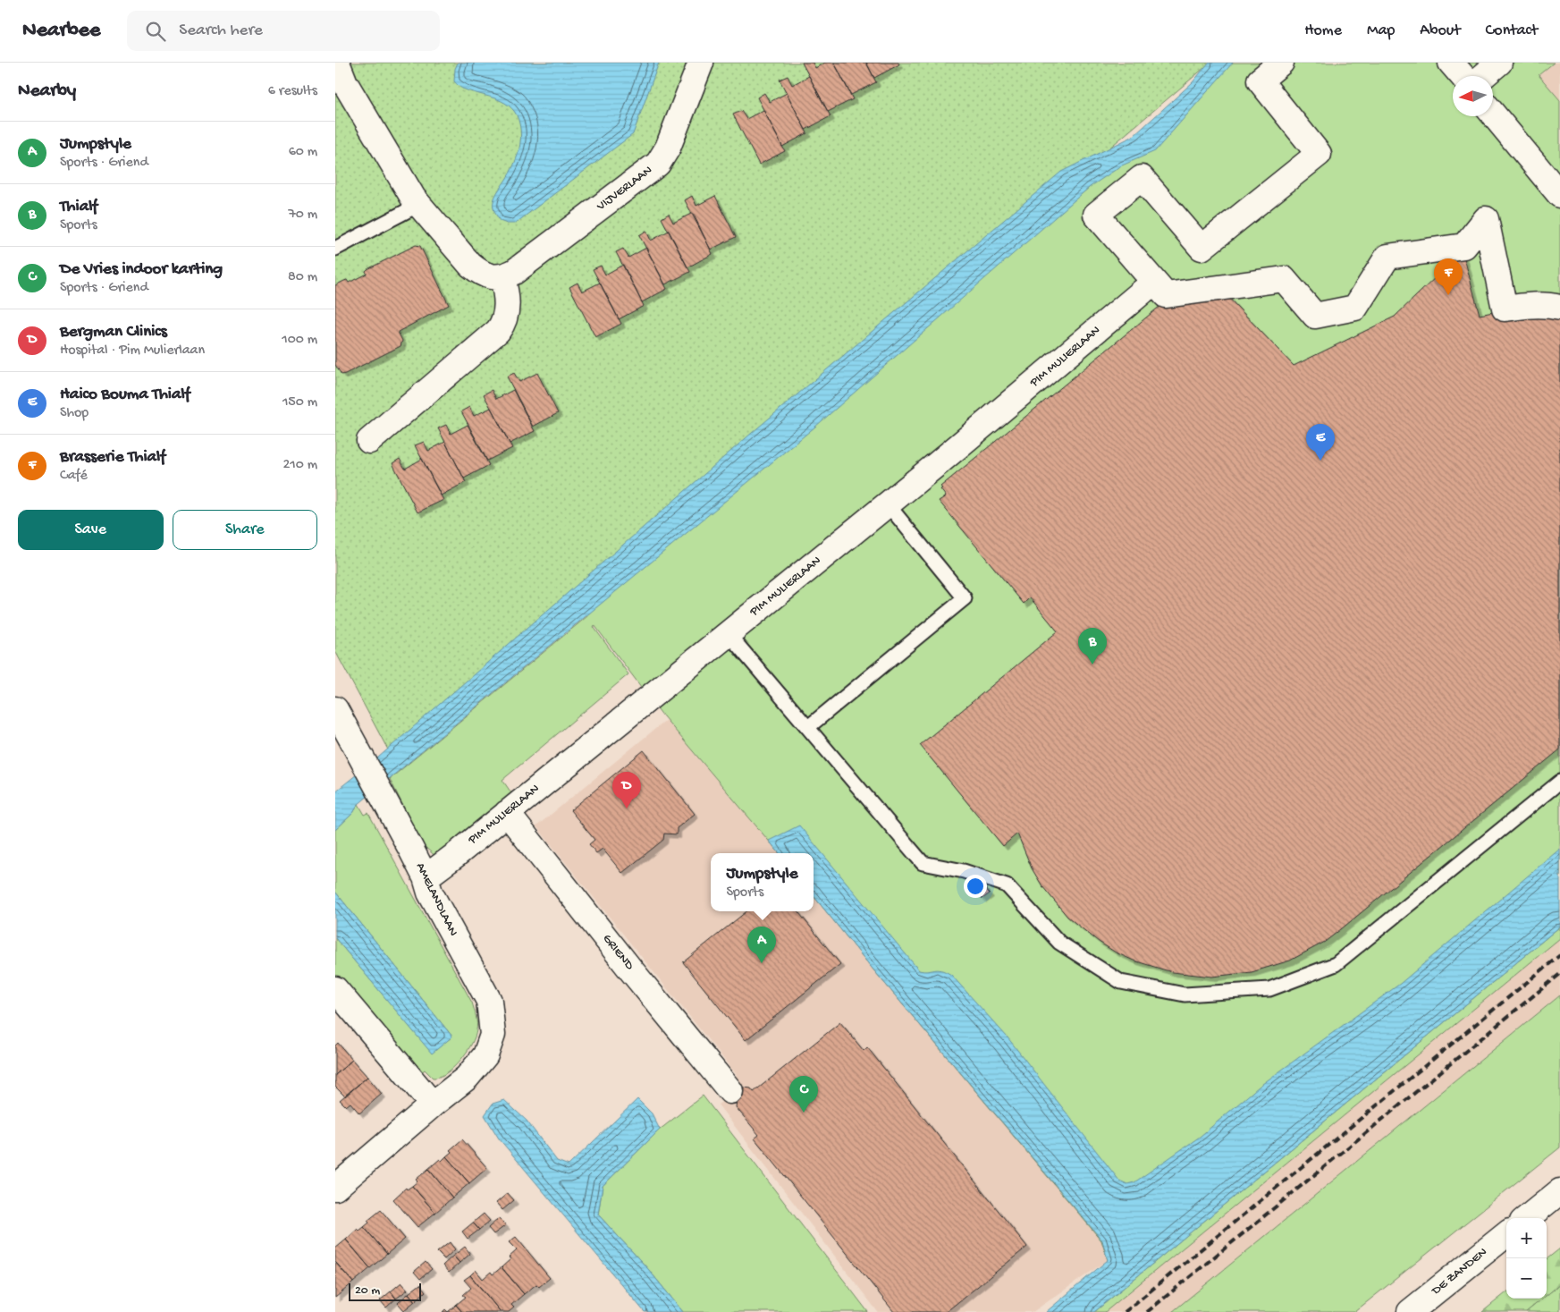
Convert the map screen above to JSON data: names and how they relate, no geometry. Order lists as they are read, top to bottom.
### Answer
{
  "streets": {
    "street": [
      "VIJVERLAAN",
      "PIM MULIERLAAN",
      "AMELANDLAAN",
      "GRIEND",
      "DE ZANDEN"
    ]
  },
  "crossings": [
    ["PIM MULIERLAAN", "AMELANDLAAN"],
    ["PIM MULIERLAAN", "GRIEND"]
  ],
  "scale_bar": "20 m",
  "north": "left",
  "page": {
    "header": "Nearbee",
    "search": "Search here",
    "nav": [
      "Home",
      "Map",
      "About",
      "Contact"
    ],
    "heading": ["Nearby", "6 results"],
    "list": [
      {
        "mark": "A",
        "name": "Jumpstyle",
        "note": "Sports · Griend",
        "value": "60 m"
      },
      {
        "mark": "B",
        "name": "Thialf",
        "note": "Sports",
        "value": "70 m"
      },
      {
        "mark": "C",
        "name": "De Vries indoor karting",
        "note": "Sports · Griend",
        "value": "80 m"
      },
      {
        "mark": "D",
        "name": "Bergman Clinics",
        "note": "Hospital · Pim Mulierlaan",
        "value": "100 m"
      },
      {
        "mark": "E",
        "name": "Haico Bouma Thialf",
        "note": "Shop",
        "value": "150 m"
      },
      {
        "mark": "F",
        "name": "Brasserie Thialf",
        "note": "Café",
        "value": "210 m"
      }
    ],
    "pins": [
      "F",
      "E",
      "B",
      "D",
      "A",
      "C"
    ],
    "buttons": ["Save", "Share"],
    "popup": ["Jumpstyle", "Sports"],
    "map_buttons": ["+", "−"],
    "scale": "20 m"
  }
}
